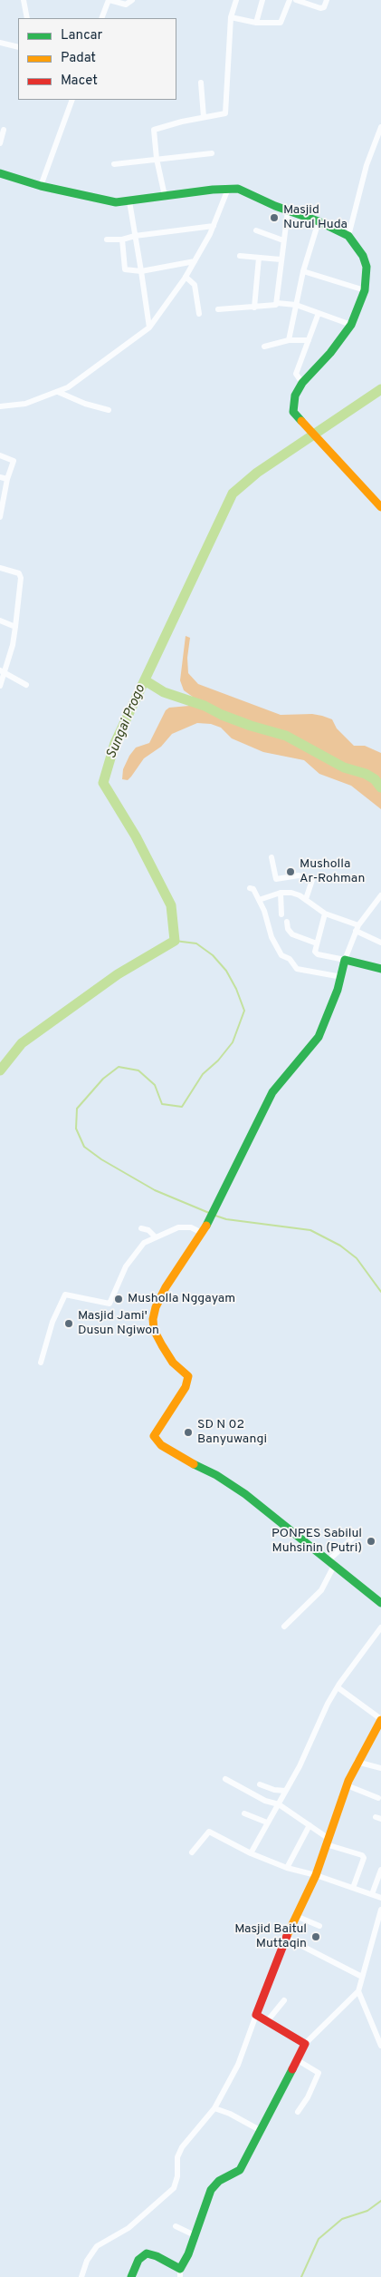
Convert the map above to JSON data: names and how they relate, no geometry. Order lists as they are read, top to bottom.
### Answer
{
  "water": ["Sungai Progo"],
  "places": [
    "Masjid Nurul Huda",
    "Musholla Ar-Rohman",
    "Musholla Nggayam",
    "Masjid Jami' Dusun Ngiwon",
    "SD N 02 Banyuwangi",
    "PONPES Sabilul Muhsinin (Putri)",
    "Masjid Baitul Muttaqin"
  ],
  "legend": ["Lancar", "Padat", "Macet"]
}
